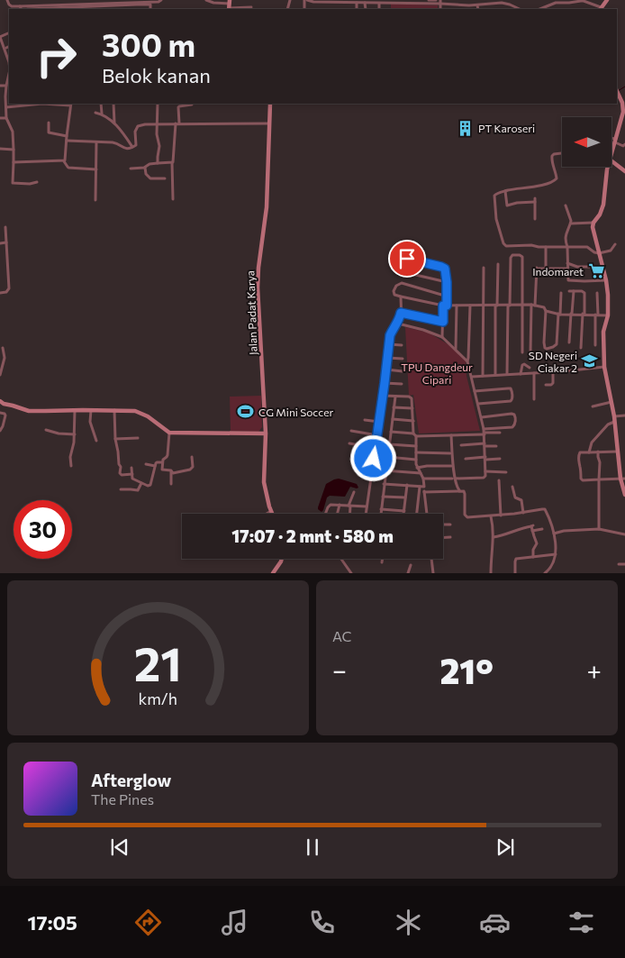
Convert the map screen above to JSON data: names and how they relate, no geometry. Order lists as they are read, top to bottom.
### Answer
{
  "streets": {
    "street": ["Jalan Padat Karya"]
  },
  "parks": ["TPU Dangdeur Cipari"],
  "places": {
    "building": ["PT Karoseri"],
    "supermarket": ["Indomaret"],
    "school or university": ["SD Negeri Ciakar 2"],
    "sports": ["CG Mini Soccer"]
  },
  "north": "left",
  "page": {
    "turn": ["300 m", "Belok kanan"],
    "limit": "30",
    "trip": "17:07 · 2 mnt · 580 m",
    "tile": "AC",
    "heat": ["−", "21°", "+"],
    "song": ["Afterglow", "The Pines"],
    "tabs": "17:05",
    "gauge": ["21", "km/h"]
  }
}
